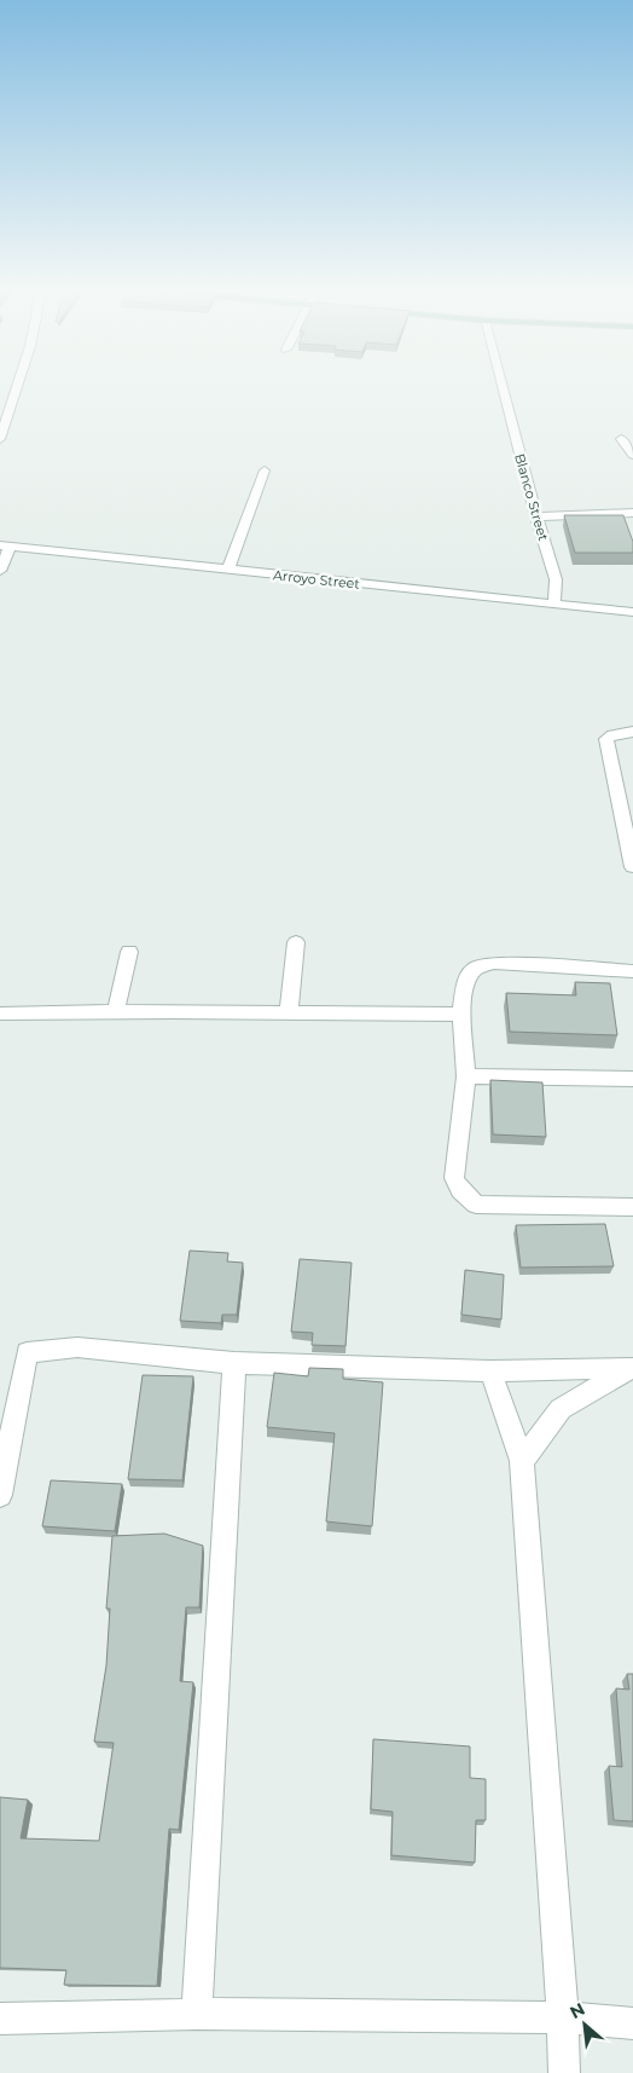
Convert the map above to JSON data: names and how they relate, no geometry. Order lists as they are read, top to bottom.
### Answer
{
  "streets": {
    "street": ["Blanco Street", "Arroyo Street"]
  },
  "crossings": [
    ["Blanco Street", "Arroyo Street"]
  ],
  "north": "top left"
}
